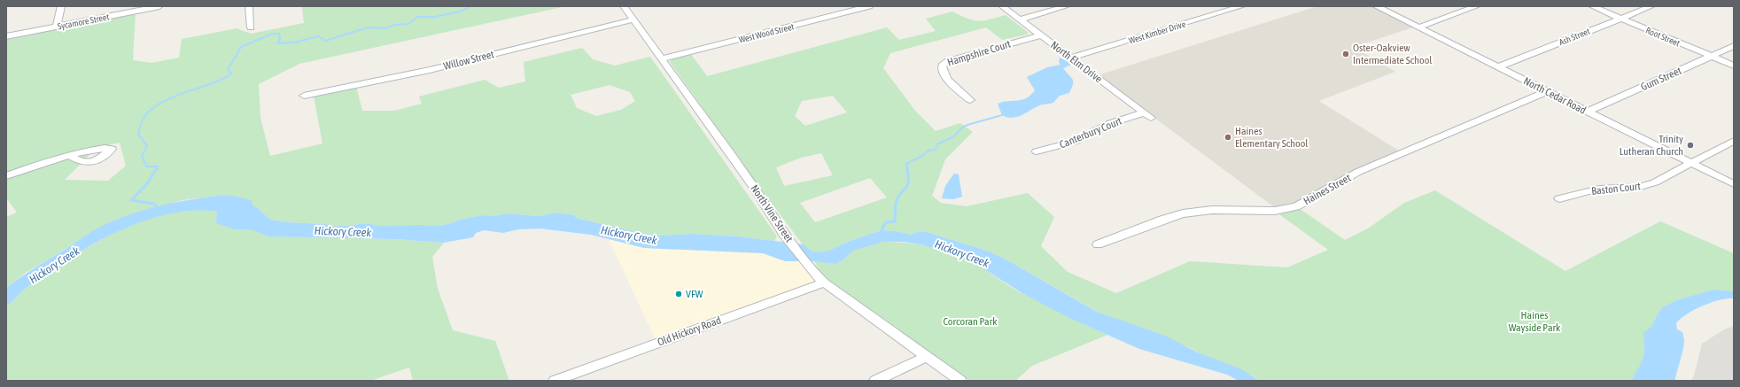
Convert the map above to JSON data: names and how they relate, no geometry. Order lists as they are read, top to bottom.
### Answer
{
  "streets": {
    "street": [
      "Sycamore Street",
      "West Kimber Drive",
      "West Wood Street",
      "Ash Street",
      "Root Street",
      "Hampshire Court",
      "Willow Street",
      "North Elm Drive",
      "Gum Street",
      "North Cedar Road",
      "Canterbury Court",
      "Baston Court",
      "Haines Street",
      "North Vine Street",
      "Old Hickory Road"
    ]
  },
  "crossings": [
    ["West Kimber Drive", "North Elm Drive"],
    ["West Wood Street", "North Vine Street"],
    ["Ash Street", "Root Street"],
    ["Ash Street", "North Cedar Road"],
    ["Root Street", "Gum Street"],
    ["Hampshire Court", "North Elm Drive"],
    ["Willow Street", "North Vine Street"],
    ["North Elm Drive", "Canterbury Court"],
    ["Gum Street", "North Cedar Road"],
    ["North Cedar Road", "Baston Court"],
    ["North Cedar Road", "Haines Street"],
    ["North Vine Street", "Old Hickory Road"]
  ],
  "water": ["Hickory Creek"],
  "parks": ["Haines Wayside Park", "Corcoran Park"],
  "places": [
    "Oster-Oakview Intermediate School",
    "Haines Elementary School",
    "Trinity Lutheran Church",
    "VFW"
  ]
}
